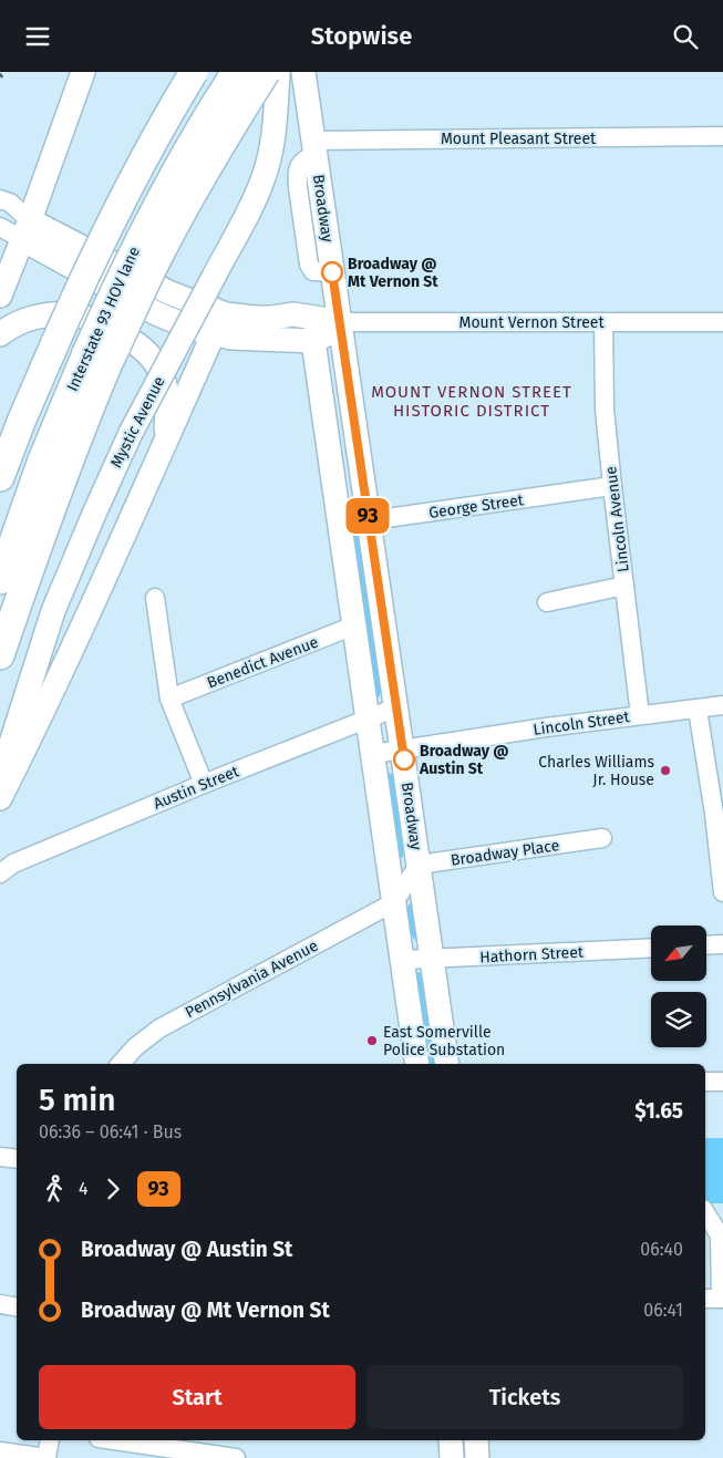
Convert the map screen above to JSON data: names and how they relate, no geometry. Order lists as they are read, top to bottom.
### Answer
{
  "streets": {
    "highway": ["Interstate 93 HOV lane"],
    "main road": ["Broadway", "Mystic Avenue"],
    "street": [
      "Mount Pleasant Street",
      "Mount Vernon Street",
      "George Street",
      "Lincoln Avenue",
      "Benedict Avenue",
      "Lincoln Street",
      "Austin Street",
      "Broadway Place",
      "Hathorn Street",
      "Pennsylvania Avenue"
    ]
  },
  "crossings": [
    ["Mount Pleasant Street", "Broadway"],
    ["Broadway", "Mount Vernon Street"],
    ["Broadway", "George Street"],
    ["Broadway", "Benedict Avenue"],
    ["Broadway", "Lincoln Street"],
    ["Broadway", "Austin Street"],
    ["Broadway", "Broadway Place"],
    ["Broadway", "Hathorn Street"],
    ["Broadway", "Pennsylvania Avenue"],
    ["Mount Vernon Street", "Lincoln Avenue"],
    ["George Street", "Lincoln Avenue"],
    ["Lincoln Avenue", "Lincoln Street"]
  ],
  "districts": ["MOUNT VERNON STREET HISTORIC DISTRICT"],
  "places": [
    "Broadway @ Mt Vernon St",
    "Broadway @ Austin St",
    "Charles Williams Jr. House",
    "East Somerville Police Substation"
  ],
  "lines": ["bus line 93"],
  "north": "bottom left",
  "page": {
    "header": "Stopwise",
    "on_map": "93",
    "heading": ["5 min", "06:36 – 06:41 · Bus", "$1.65"],
    "legs": ["4", "93"],
    "list": [
      {
        "name": "Broadway @ Austin St",
        "value": "06:40"
      },
      {
        "name": "Broadway @ Mt Vernon St",
        "value": "06:41"
      }
    ],
    "buttons": ["Start", "Tickets"]
  }
}
